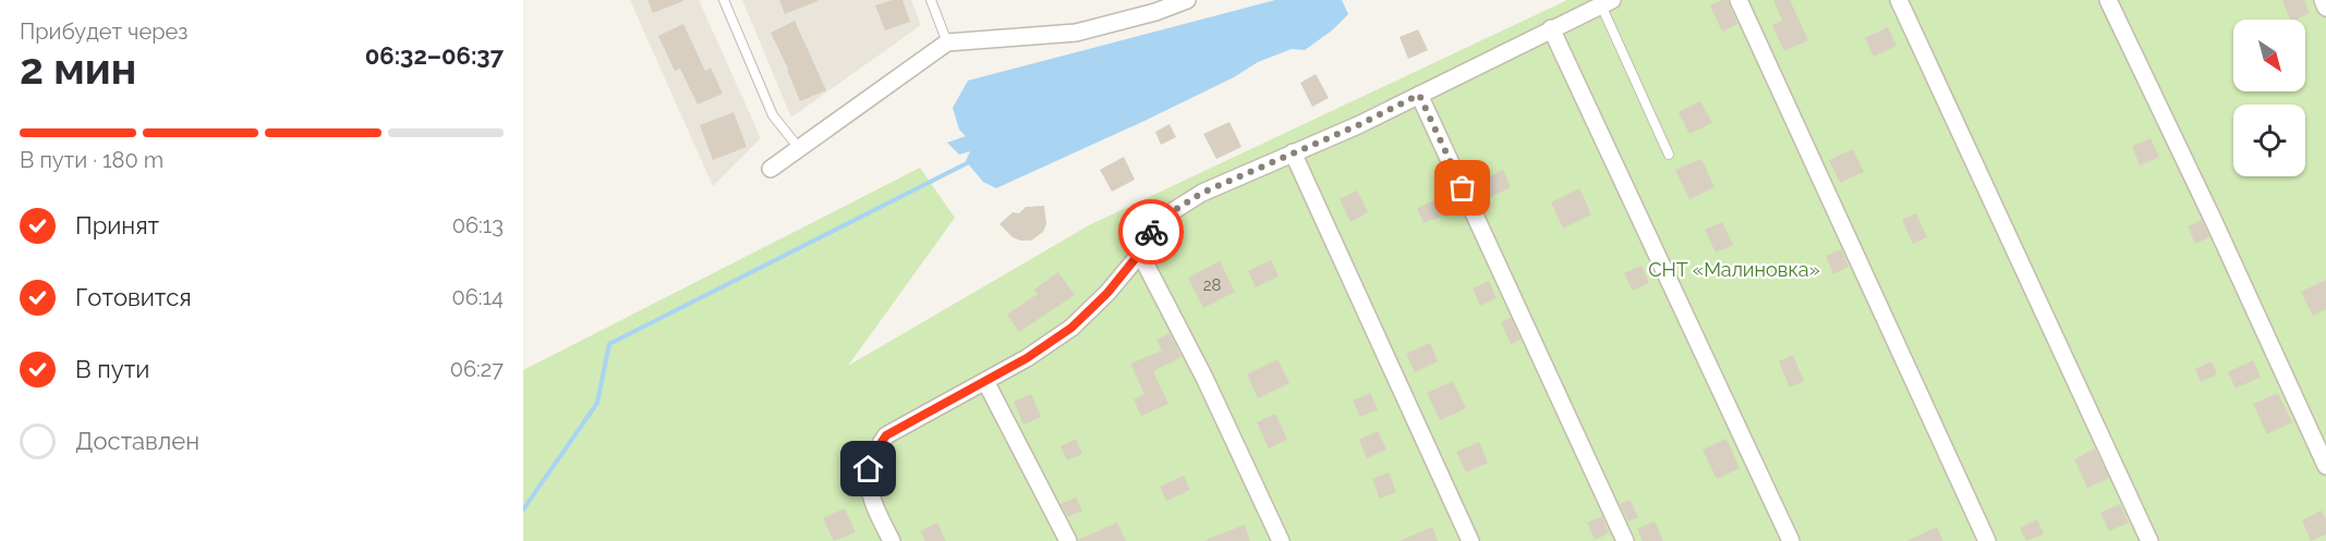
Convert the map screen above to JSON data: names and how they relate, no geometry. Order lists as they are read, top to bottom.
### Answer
{
  "parks": ["СНТ «Малиновка»"],
  "house_numbers": ["28"],
  "north": "bottom right",
  "page": {
    "heading": ["2 мин", "Прибудет через", "06:32–06:37"],
    "bar": "В пути · 180 m",
    "list": [
      ["Принят", "06:13"],
      ["Готовится", "06:14"],
      ["В пути", "06:27"],
      "Доставлен"
    ]
  }
}
